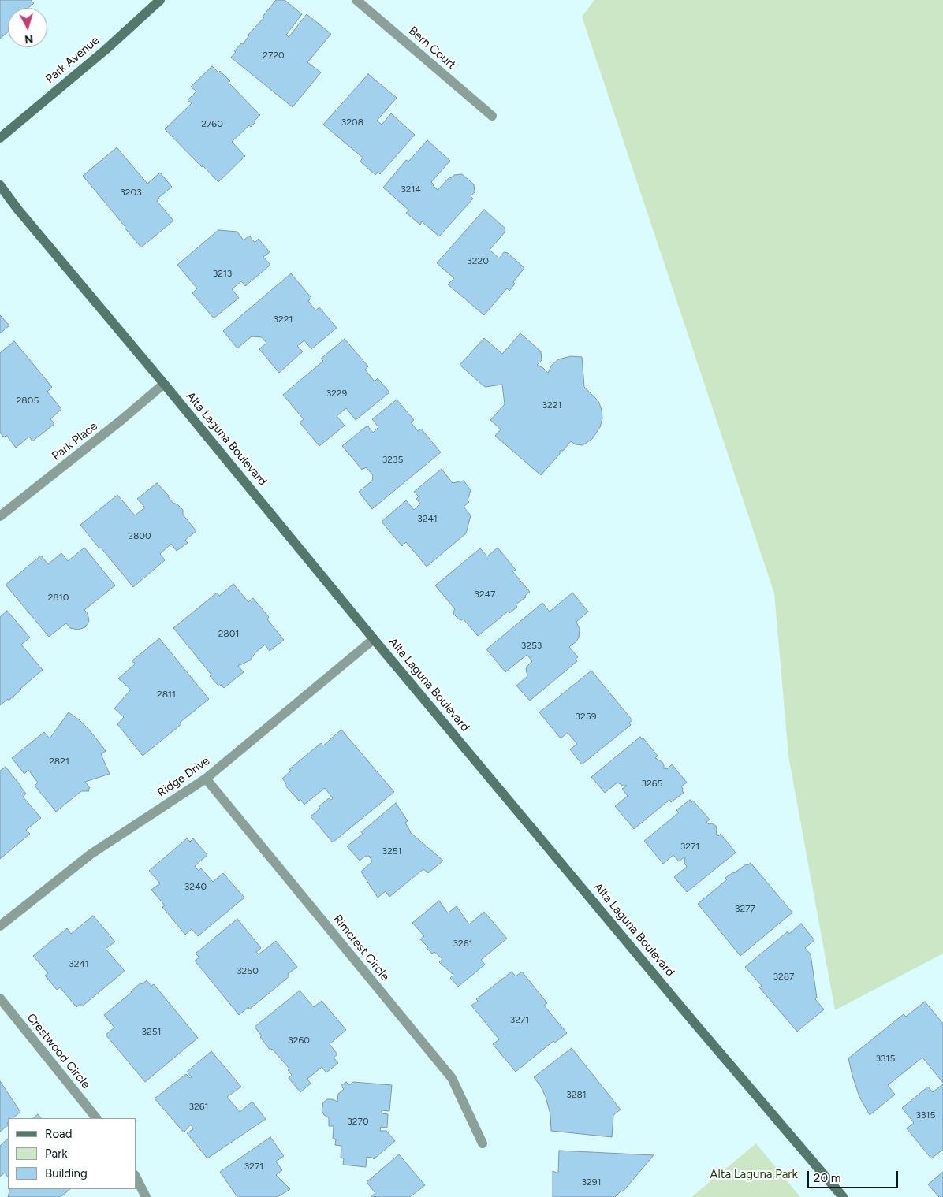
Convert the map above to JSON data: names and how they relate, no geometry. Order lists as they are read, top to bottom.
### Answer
{
  "streets": {
    "street": [
      "Bern Court",
      "Park Avenue",
      "Alta Laguna Boulevard",
      "Park Place",
      "Ridge Drive",
      "Rimcrest Circle",
      "Crestwood Circle"
    ]
  },
  "crossings": [
    ["Alta Laguna Boulevard", "Park Place"],
    ["Alta Laguna Boulevard", "Ridge Drive"],
    ["Ridge Drive", "Rimcrest Circle"]
  ],
  "parks": ["Alta Laguna Park"],
  "house_numbers": [
    "2720",
    "3208",
    "2760",
    "3214",
    "3203",
    "3220",
    "3213",
    "3221",
    "3229",
    "2805",
    "3221",
    "3235",
    "3241",
    "2800",
    "3247",
    "2810",
    "2801",
    "3253",
    "2811",
    "3259",
    "2821",
    "3265",
    "3271",
    "3251",
    "3240",
    "3277",
    "3261",
    "3241",
    "3250",
    "3287",
    "3271",
    "3251",
    "3260",
    "3315",
    "3281",
    "3261",
    "3315",
    "3270",
    "3271",
    "3291"
  ],
  "legend": ["Road", "Park", "Building"],
  "scale_bar": "20 m",
  "north": "bottom"
}
